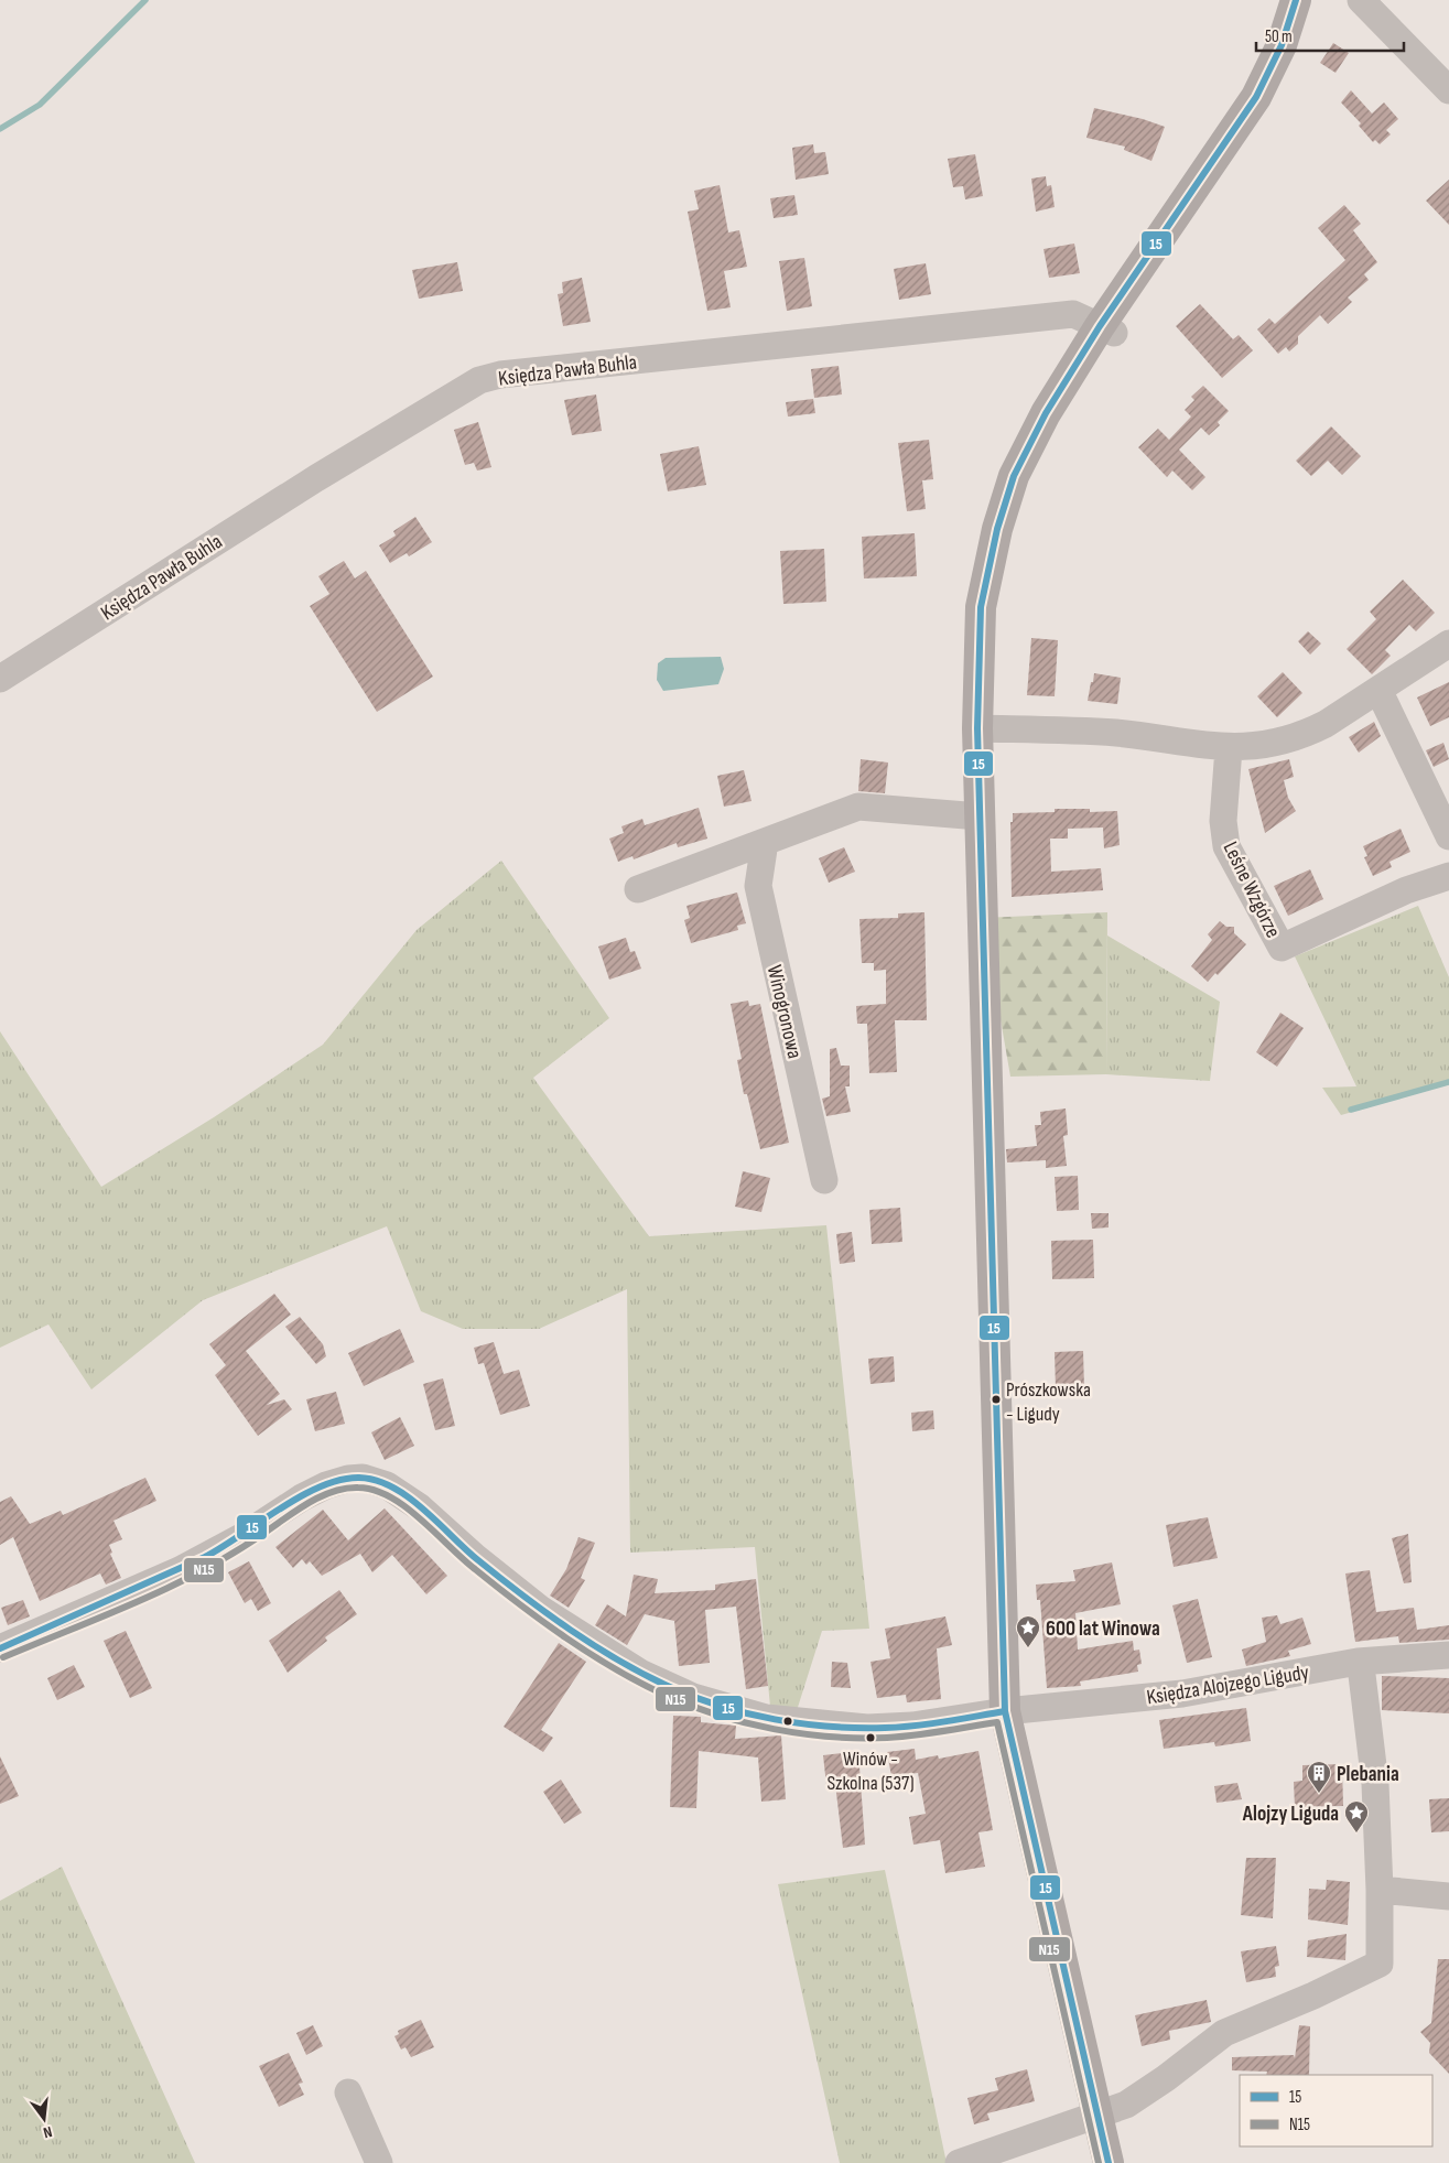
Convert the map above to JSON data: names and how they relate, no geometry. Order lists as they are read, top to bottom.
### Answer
{
  "streets": {
    "street": [
      "Księdza Pawła Buhla",
      "Leśne Wzgórze",
      "Winogronowa",
      "Księdza Alojzego Ligudy"
    ]
  },
  "places": {
    "other": ["Prószkowska - Ligudy", "Winów - Szkolna (537)"],
    "place": ["600 lat Winowa", "Alojzy Liguda"],
    "building": ["Plebania"]
  },
  "lines": ["transit line 15", "transit line N15"],
  "legend": ["15", "N15"],
  "scale_bar": "50 m",
  "north": "bottom"
}
